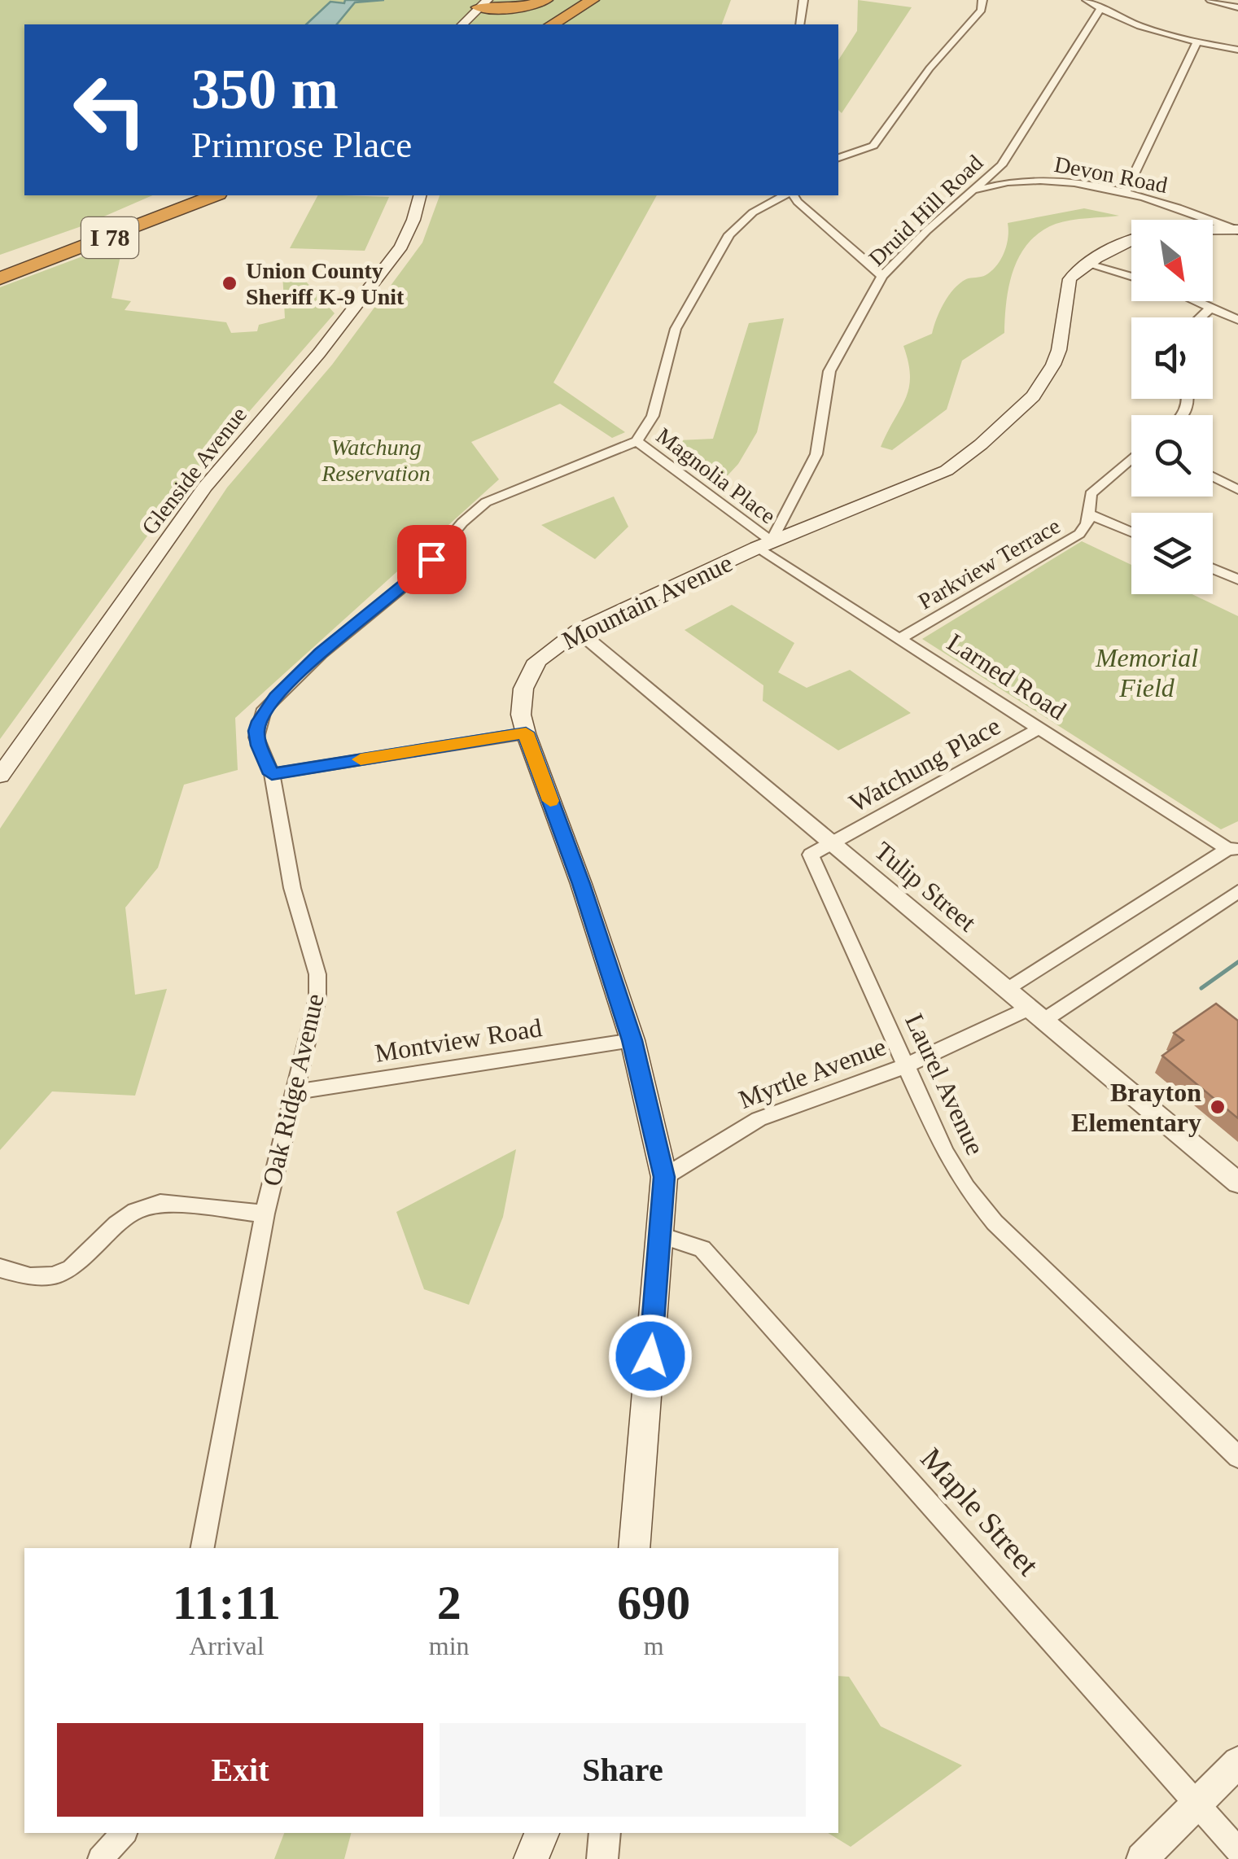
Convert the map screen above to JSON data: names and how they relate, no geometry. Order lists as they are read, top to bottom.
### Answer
{
  "streets": {
    "highway": ["I 78"],
    "main road": ["Glenside Avenue", "Mountain Avenue"],
    "street": [
      "Devon Road",
      "Druid Hill Road",
      "Magnolia Place",
      "Parkview Terrace",
      "Larned Road",
      "Watchung Place",
      "Tulip Street",
      "Montview Road",
      "Myrtle Avenue",
      "Laurel Avenue",
      "Oak Ridge Avenue",
      "Maple Street"
    ]
  },
  "crossings": [
    ["Devon Road", "Druid Hill Road"],
    ["Devon Road", "Mountain Avenue"],
    ["Druid Hill Road", "Magnolia Place"],
    ["Druid Hill Road", "Mountain Avenue"],
    ["Druid Hill Road", "Larned Road"],
    ["Magnolia Place", "Mountain Avenue"],
    ["Magnolia Place", "Larned Road"],
    ["Magnolia Place", "Oak Ridge Avenue"],
    ["Parkview Terrace", "Larned Road"],
    ["Mountain Avenue", "Larned Road"],
    ["Mountain Avenue", "Tulip Street"],
    ["Mountain Avenue", "Montview Road"],
    ["Mountain Avenue", "Myrtle Avenue"],
    ["Mountain Avenue", "Maple Street"],
    ["Larned Road", "Watchung Place"],
    ["Watchung Place", "Tulip Street"],
    ["Watchung Place", "Laurel Avenue"],
    ["Tulip Street", "Myrtle Avenue"],
    ["Tulip Street", "Laurel Avenue"],
    ["Montview Road", "Oak Ridge Avenue"],
    ["Myrtle Avenue", "Laurel Avenue"]
  ],
  "parks": ["Watchung Reservation", "Memorial Field"],
  "places": ["Union County Sheriff K-9 Unit", "Brayton Elementary"],
  "north": "bottom right",
  "page": {
    "turn": ["350 m", "Primrose Place"],
    "eta": [
      "11:11",
      "Arrival",
      "2",
      "min",
      "690",
      "m"
    ],
    "buttons": ["Exit", "Share"]
  }
}
